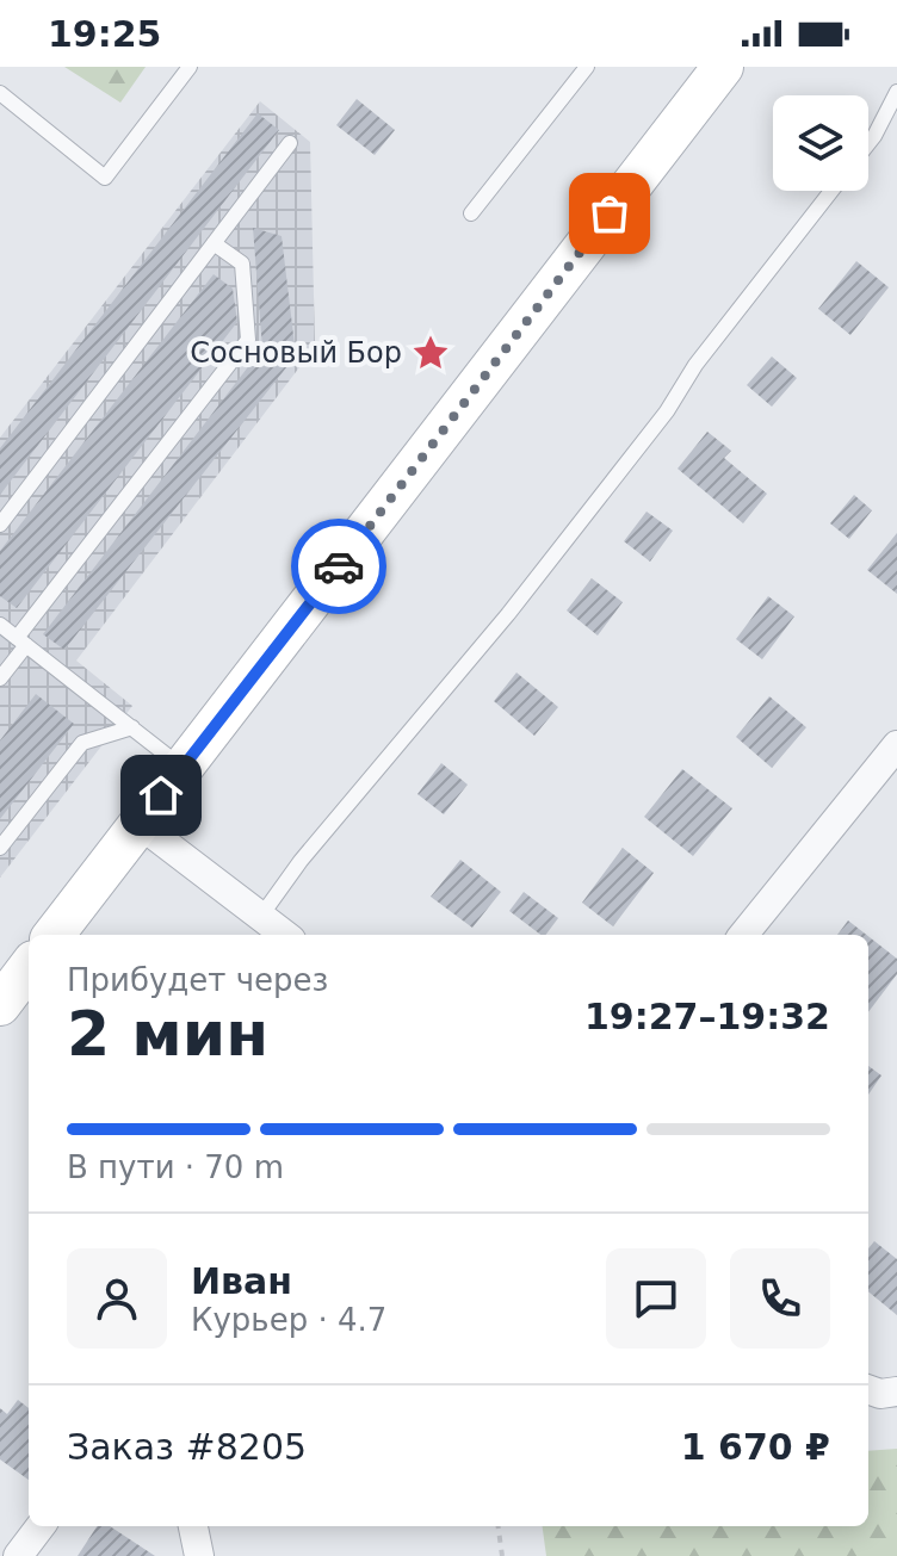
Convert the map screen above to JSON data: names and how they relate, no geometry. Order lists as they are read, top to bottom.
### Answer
{
  "places": {
    "place": ["Сосновый Бор"]
  },
  "page": {
    "status": "19:25",
    "heading": ["2 мин", "Прибудет через", "19:27–19:32"],
    "panel": [
      "Иван",
      "Курьер · 4.7",
      "Заказ #8205",
      "1 670 ₽"
    ],
    "bar": "В пути · 70 m"
  }
}
